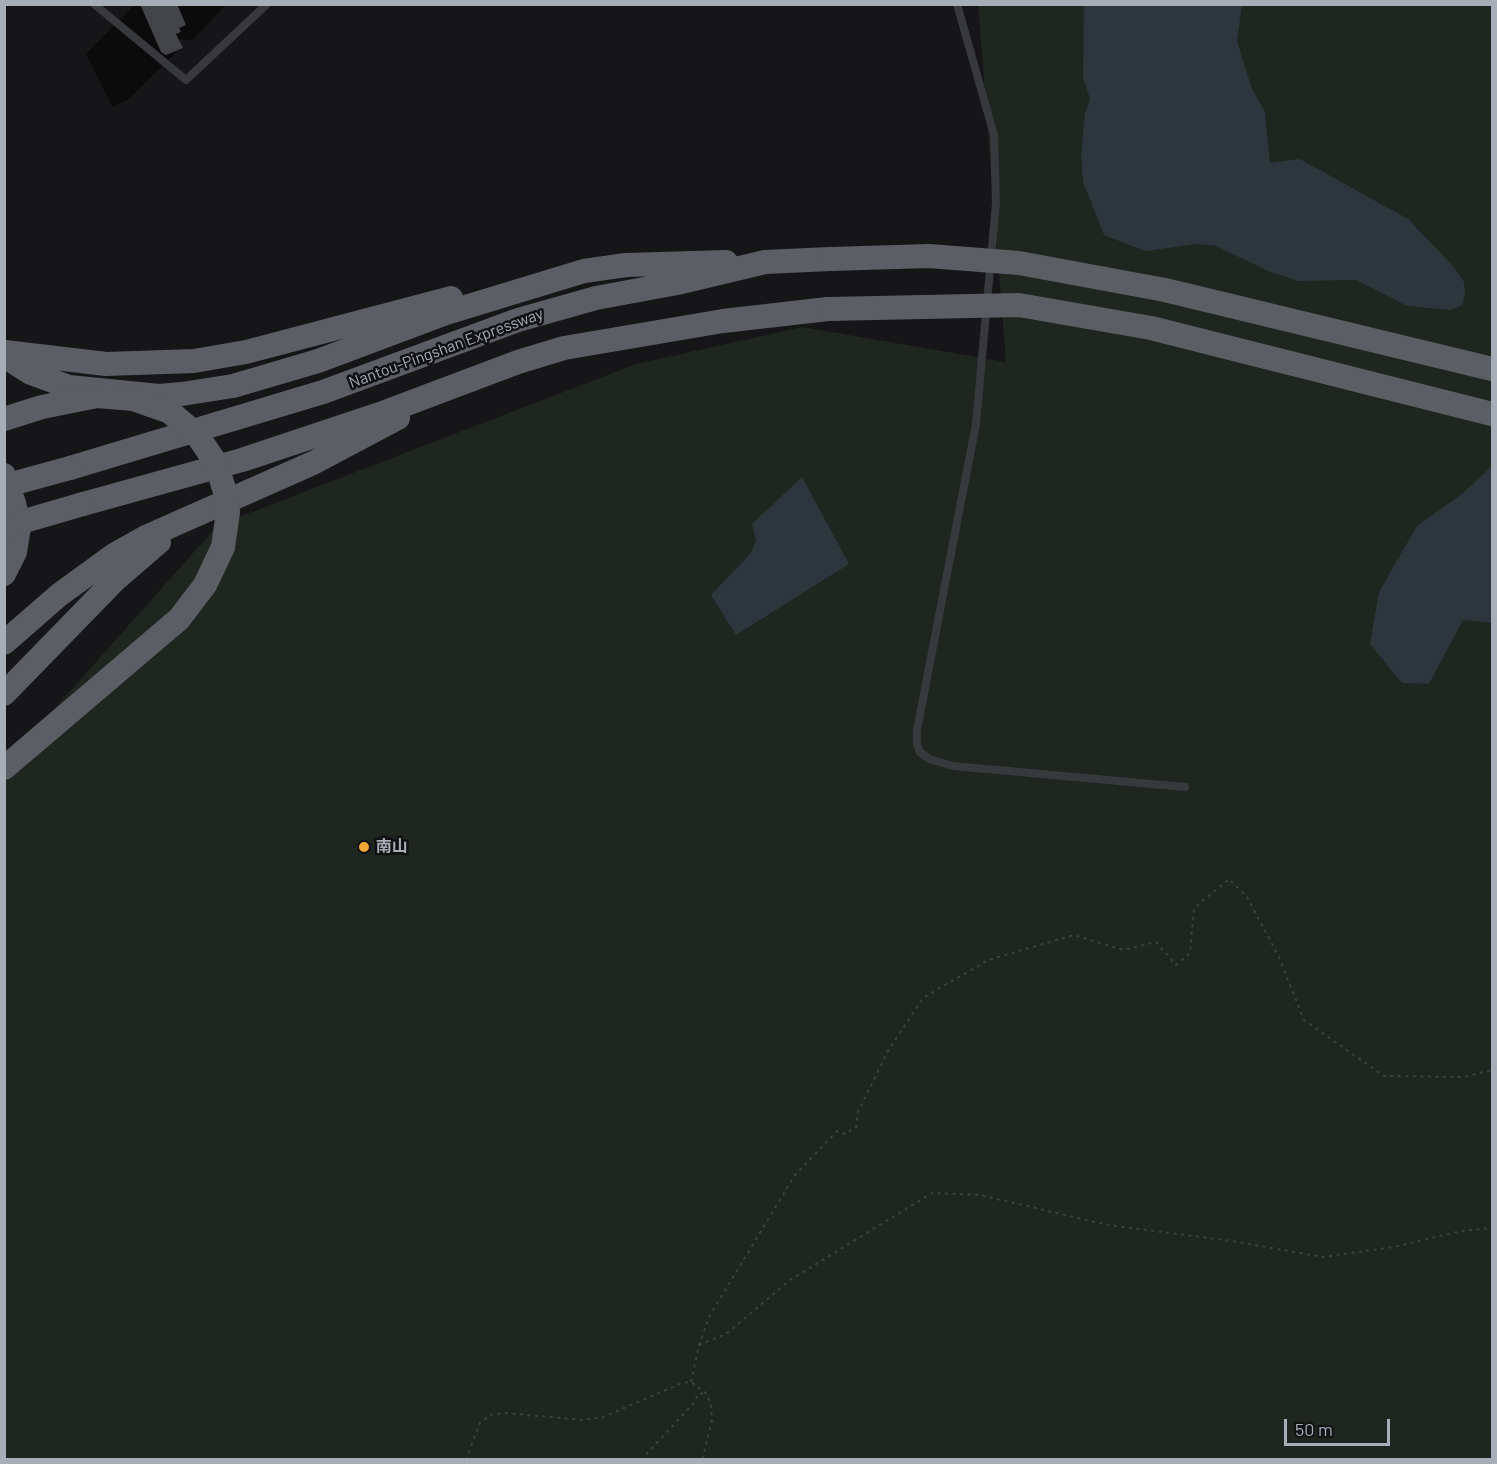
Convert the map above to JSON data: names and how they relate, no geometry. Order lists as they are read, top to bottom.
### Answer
{
  "streets": {
    "highway": ["Nantou-Pingshan Expressway"]
  },
  "places": ["南山"],
  "scale_bar": "50 m"
}
